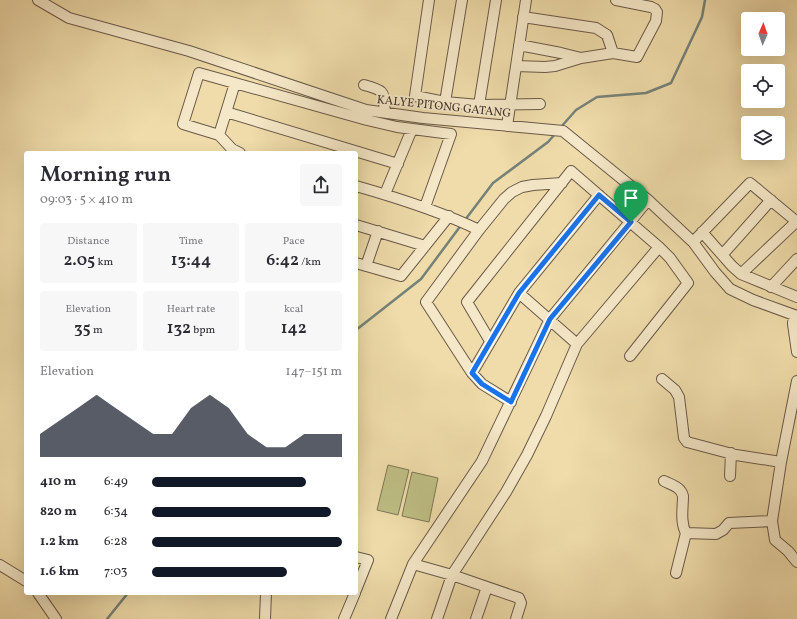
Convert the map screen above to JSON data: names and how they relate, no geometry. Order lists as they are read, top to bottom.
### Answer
{
  "streets": {
    "street": ["KALYE PITONG GATANG"]
  },
  "north": "top",
  "page": {
    "heading": ["Morning run", "09:03 · 5 × 410 m"],
    "stats": [
      ["Distance", "2.05 km"],
      ["Time", "13:44"],
      ["Pace", "6:42 /km"],
      ["Elevation", "35 m"],
      ["Heart rate", "132 bpm"],
      ["kcal", "142"]
    ],
    "chart": ["Elevation", "147–151 m"],
    "list": [
      {
        "name": "410 m",
        "note": "6:49"
      },
      {
        "name": "820 m",
        "note": "6:34"
      },
      {
        "name": "1.2 km",
        "note": "6:28"
      },
      {
        "name": "1.6 km",
        "note": "7:03"
      }
    ]
  }
}
